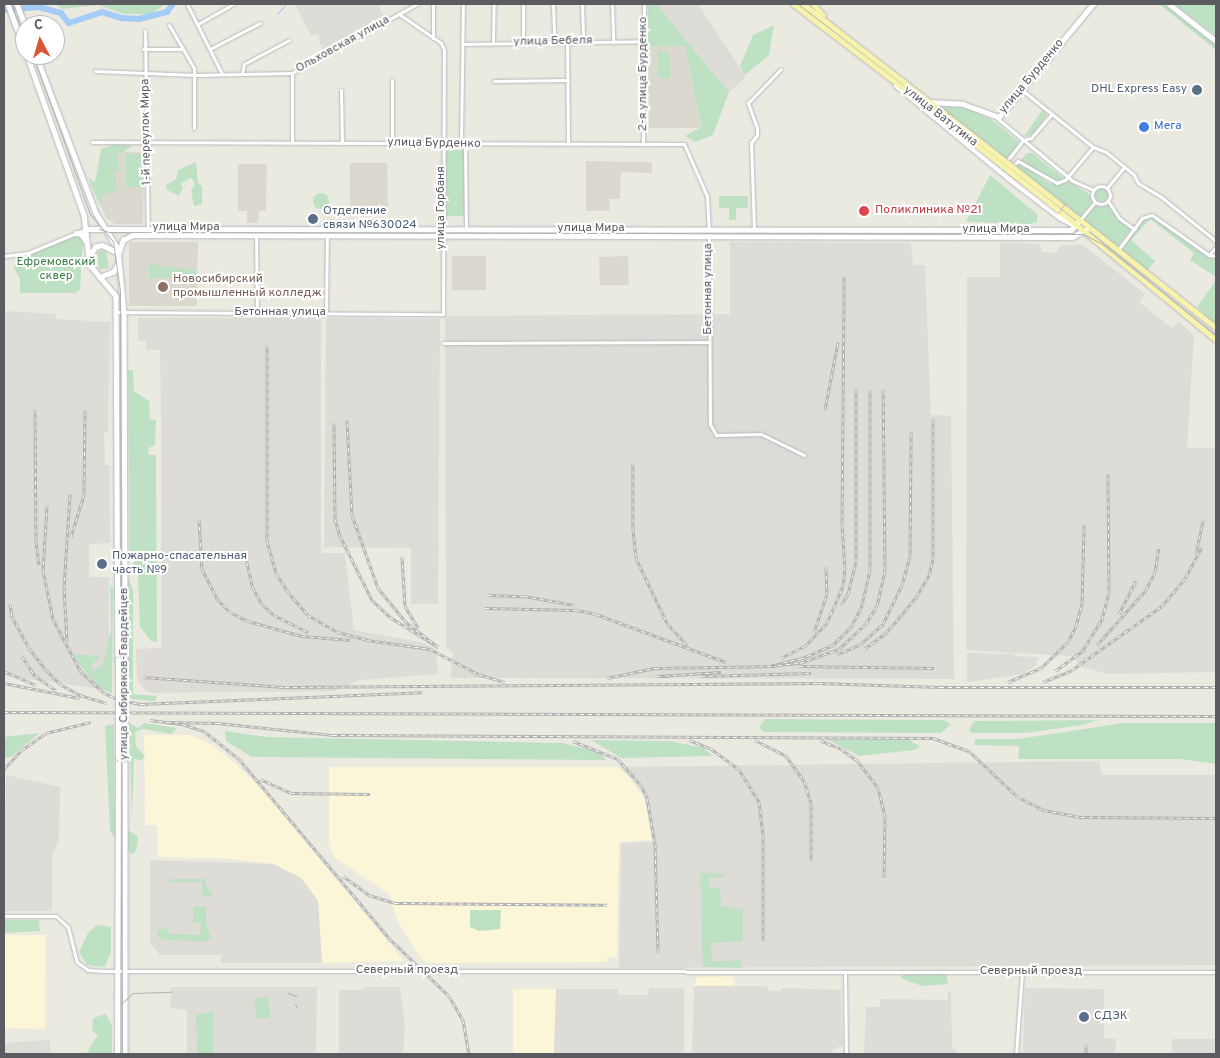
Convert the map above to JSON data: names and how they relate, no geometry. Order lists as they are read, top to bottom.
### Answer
{
  "streets": {
    "main road": ["улица Ватутина"],
    "street": [
      "улица Бебеля",
      "Ольховская улица",
      "2-я улица Бурденко",
      "улица Бурденко",
      "1-й переулок Мира",
      "улица Горбаня",
      "улица Мира",
      "Бетонная улица",
      "улица Сибиряков-Гвардейцев",
      "Северный проезд"
    ]
  },
  "crossings": [
    ["улица Бебеля", "2-я улица Бурденко"],
    ["улица Бебеля", "улица Горбаня"],
    ["Ольховская улица", "1-й переулок Мира"],
    ["2-я улица Бурденко", "улица Бурденко"],
    ["улица Бурденко", "улица Ватутина"],
    ["улица Бурденко", "1-й переулок Мира"],
    ["улица Бурденко", "улица Горбаня"],
    ["улица Бурденко", "улица Мира"],
    ["улица Ватутина", "улица Мира"],
    ["1-й переулок Мира", "улица Мира"],
    ["улица Горбаня", "улица Мира"],
    ["улица Горбаня", "Бетонная улица"],
    ["улица Мира", "Бетонная улица"],
    ["улица Мира", "улица Сибиряков-Гвардейцев"],
    ["Бетонная улица", "улица Сибиряков-Гвардейцев"],
    ["улица Сибиряков-Гвардейцев", "Северный проезд"]
  ],
  "parks": ["Ефремовский сквер"],
  "places": [
    "DHL Express Easy",
    "Мега",
    "Поликлиника №21",
    "Отделение связи №630024",
    "Новосибирский промышленный колледж",
    "Пожарно-спасательная часть №9",
    "СДЭК"
  ],
  "north": "top"
}
